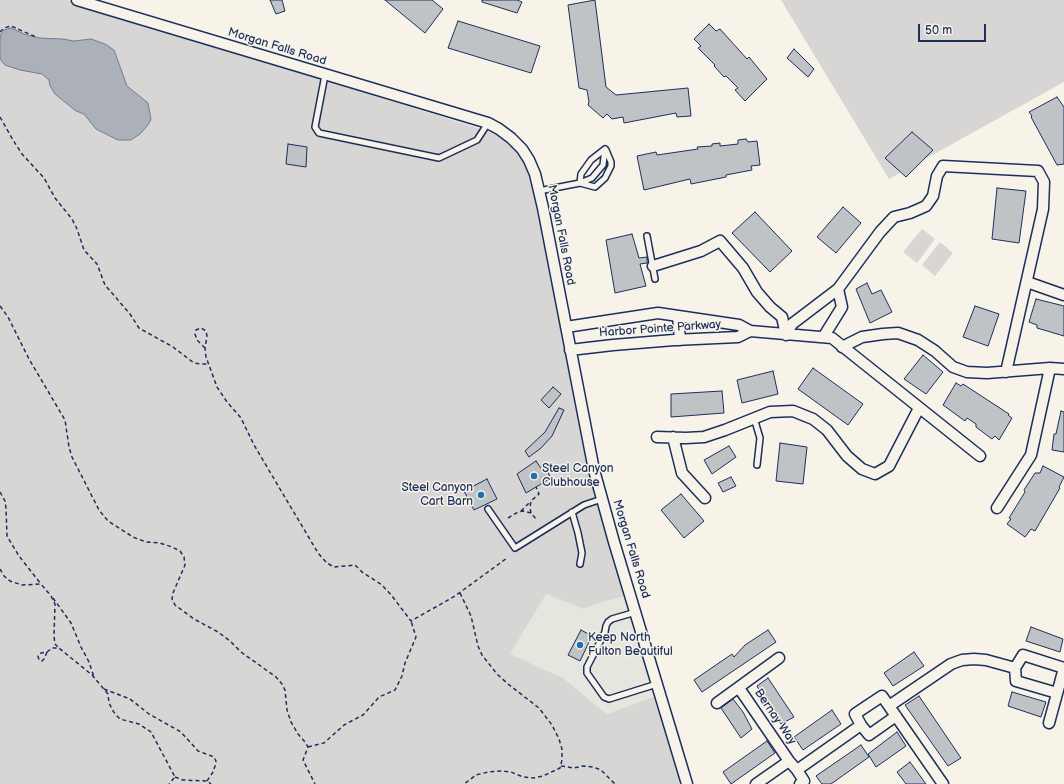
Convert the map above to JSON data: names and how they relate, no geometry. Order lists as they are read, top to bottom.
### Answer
{
  "streets": {
    "street": ["Morgan Falls Road", "Harbor Pointe Parkway", "Bernay Way"]
  },
  "crossings": [
    ["Morgan Falls Road", "Harbor Pointe Parkway"]
  ],
  "places": ["Steel Canyon Clubhouse", "Steel Canyon Cart Barn", "Keep North Fulton Beautiful"],
  "scale_bar": "50 m"
}
